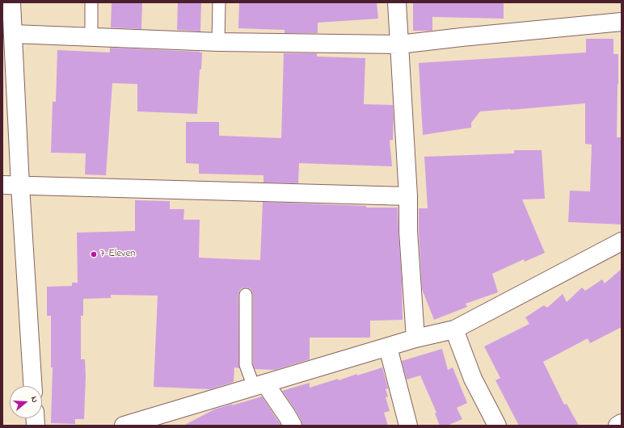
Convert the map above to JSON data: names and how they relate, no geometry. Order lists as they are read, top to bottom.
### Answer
{
  "places": ["7-Eleven"],
  "north": "right"
}
